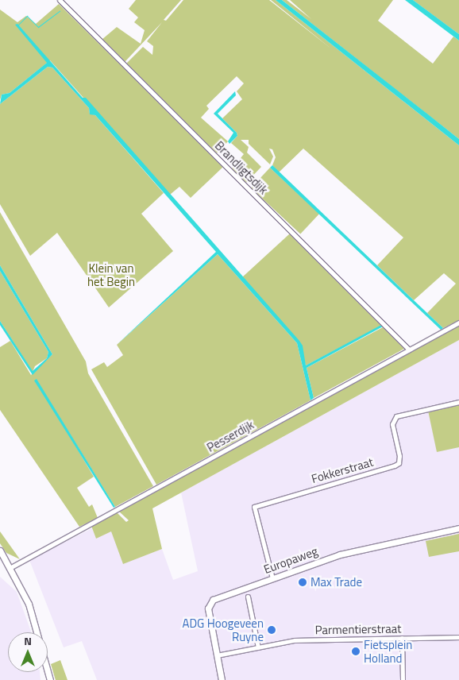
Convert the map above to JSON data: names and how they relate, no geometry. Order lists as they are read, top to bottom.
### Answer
{
  "streets": {
    "main road": ["Europaweg"],
    "street": [
      "Brandligtsdijk",
      "Pesserdijk",
      "Fokkerstraat",
      "Parmentierstraat"
    ]
  },
  "crossings": [
    ["Brandligtsdijk", "Pesserdijk"],
    ["Fokkerstraat", "Europaweg"],
    ["Europaweg", "Parmentierstraat"]
  ],
  "parks": ["Klein van het Begin"],
  "places": ["Max Trade", "ADG Hoogeveen Ruyne", "Fietsplein Holland"],
  "north": "top"
}
